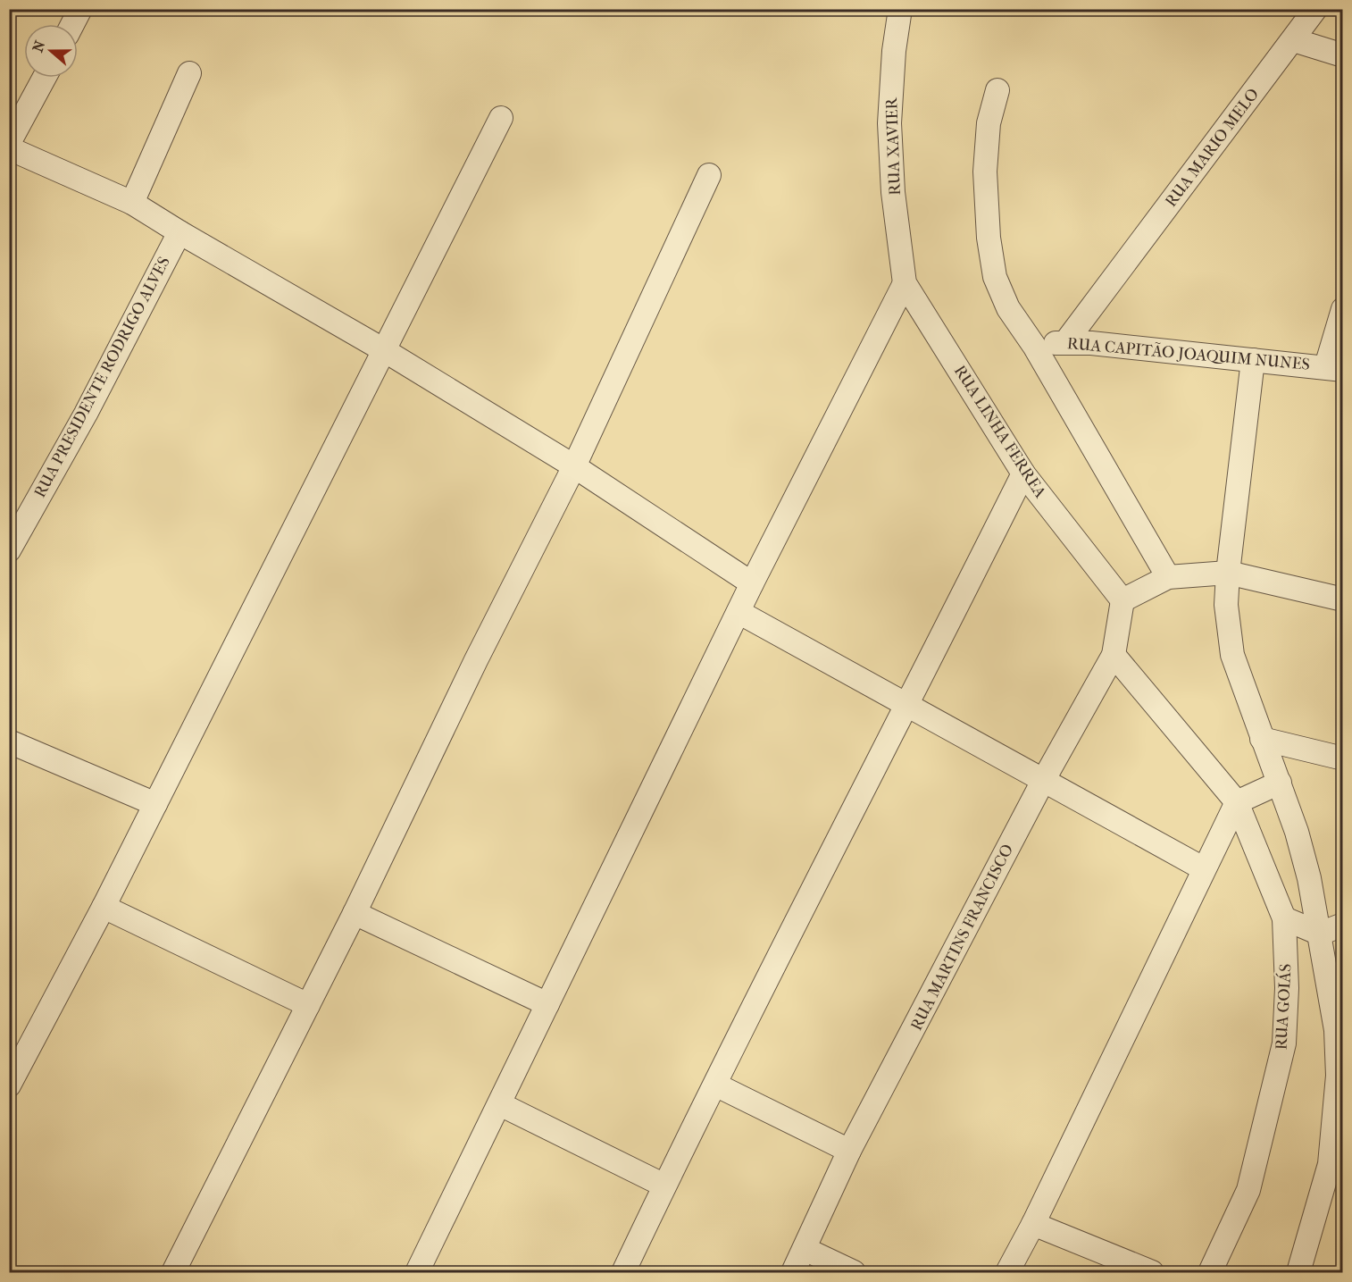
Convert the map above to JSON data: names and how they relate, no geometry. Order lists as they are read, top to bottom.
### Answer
{
  "streets": {
    "street": [
      "RUA XAVIER",
      "RUA MARIO MELO",
      "RUA CAPITÃO JOAQUIM NUNES",
      "RUA PRESIDENTE RODRIGO ALVES",
      "RUA LINHA FERREA",
      "RUA MARTINS FRANCISCO",
      "RUA GOIÁS"
    ]
  },
  "crossings": [
    ["RUA XAVIER", "RUA LINHA FERREA"],
    ["RUA MARIO MELO", "RUA CAPITÃO JOAQUIM NUNES"],
    ["RUA LINHA FERREA", "RUA MARTINS FRANCISCO"],
    ["RUA MARTINS FRANCISCO", "RUA GOIÁS"]
  ],
  "north": "left"
}
